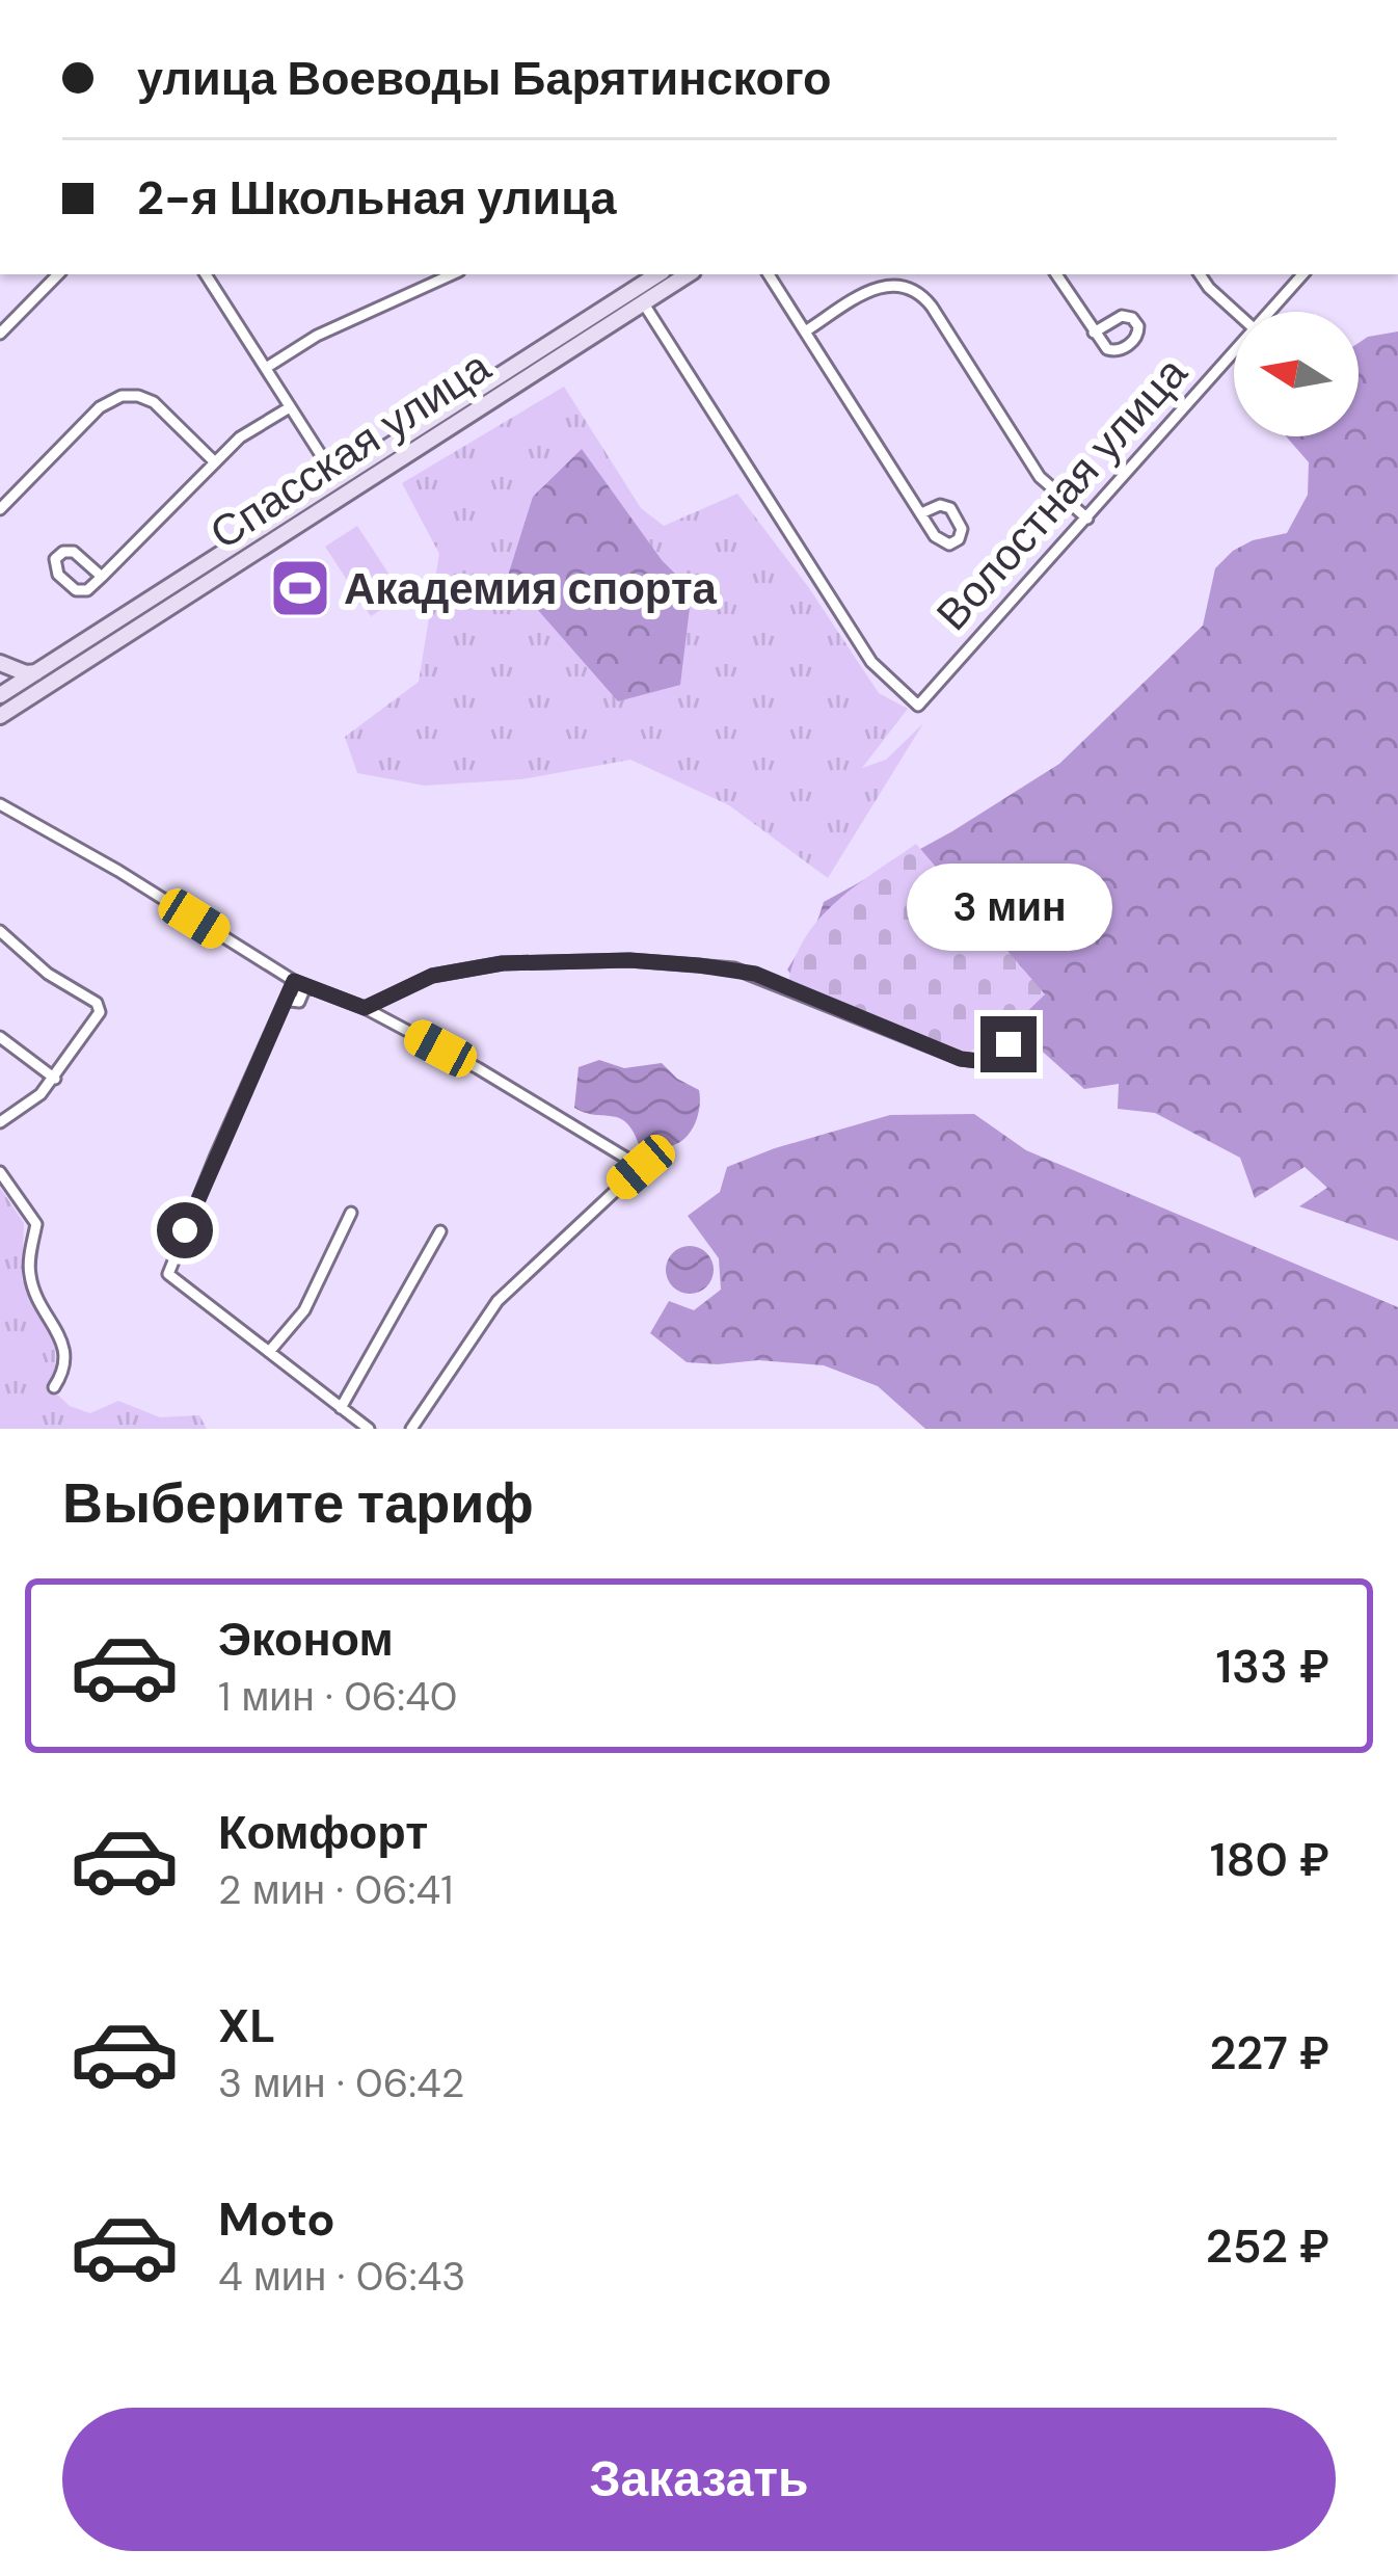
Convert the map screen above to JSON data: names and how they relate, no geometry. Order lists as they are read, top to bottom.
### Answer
{
  "streets": {
    "street": ["Спасская улица", "Волостная улица"]
  },
  "crossings": [
    ["Спасская улица", "Волостная улица"]
  ],
  "places": {
    "sports": ["Академия спорта"]
  },
  "north": "left",
  "page": {
    "banner": ["улица Воеводы Барятинского", "2-я Школьная улица"],
    "bubble": "3 мин",
    "heading": "Выберите тариф",
    "list": [
      {
        "name": "Эконом",
        "note": "1 мин · 06:40",
        "value": "133 ₽"
      },
      {
        "name": "Комфорт",
        "note": "2 мин · 06:41",
        "value": "180 ₽"
      },
      {
        "name": "XL",
        "note": "3 мин · 06:42",
        "value": "227 ₽"
      },
      {
        "name": "Moto",
        "note": "4 мин · 06:43",
        "value": "252 ₽"
      }
    ],
    "buttons": "Заказать"
  }
}
